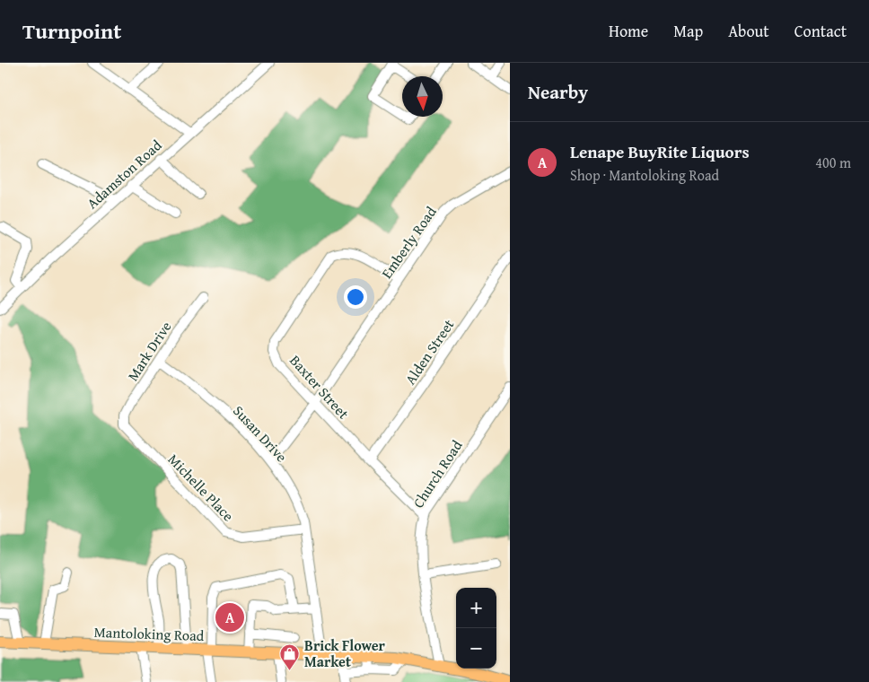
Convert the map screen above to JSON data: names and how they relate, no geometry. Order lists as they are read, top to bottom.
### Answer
{
  "streets": {
    "main road": ["Mantoloking Road"],
    "street": [
      "Adamston Road",
      "Emberly Road",
      "Mark Drive",
      "Alden Street",
      "Baxter Street",
      "Susan Drive",
      "Church Road",
      "Michelle Place"
    ]
  },
  "crossings": [
    ["Emberly Road", "Baxter Street"],
    ["Emberly Road", "Susan Drive"],
    ["Mark Drive", "Susan Drive"],
    ["Mark Drive", "Michelle Place"],
    ["Alden Street", "Baxter Street"],
    ["Baxter Street", "Church Road"],
    ["Susan Drive", "Michelle Place"],
    ["Susan Drive", "Mantoloking Road"],
    ["Church Road", "Mantoloking Road"]
  ],
  "places": {
    "shop": ["Brick Flower Market"]
  },
  "north": "bottom",
  "page": {
    "header": "Turnpoint",
    "nav": [
      "Home",
      "Map",
      "About",
      "Contact"
    ],
    "heading": "Nearby",
    "list": [
      {
        "mark": "A",
        "name": "Lenape BuyRite Liquors",
        "note": "Shop · Mantoloking Road",
        "value": "400 m"
      }
    ],
    "map_buttons": ["+", "−"],
    "pins": "A"
  }
}
